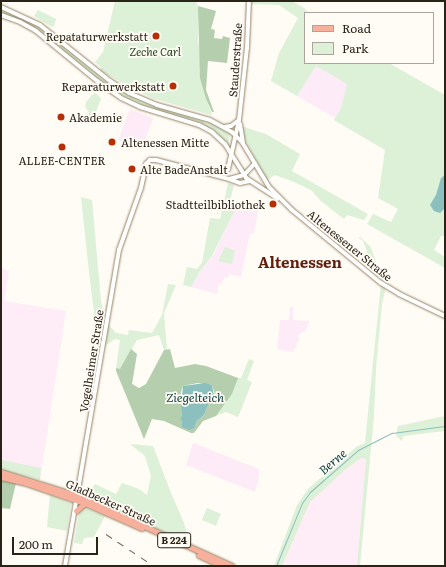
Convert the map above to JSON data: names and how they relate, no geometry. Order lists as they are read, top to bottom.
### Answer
{
  "streets": {
    "main road": [
      "Stauderstraße",
      "Altenessener Straße",
      "Vogelheimer Straße",
      "Gladbecker Straße",
      "B 224"
    ]
  },
  "crossings": [
    ["Stauderstraße", "Altenessener Straße"],
    ["Stauderstraße", "Vogelheimer Straße"],
    ["Vogelheimer Straße", "Gladbecker Straße"]
  ],
  "districts": ["Altenessen"],
  "water": ["Ziegelteich", "Berne"],
  "parks": ["Zeche Carl"],
  "places": [
    "Repataturwerkstatt",
    "Reparaturwerkstatt",
    "Akademie",
    "Altenessen Mitte",
    "ALLEE-CENTER",
    "Alte BadeAnstalt",
    "Stadtteilbibliothek"
  ],
  "legend": ["Road", "Park"],
  "scale_bar": "200 m"
}
